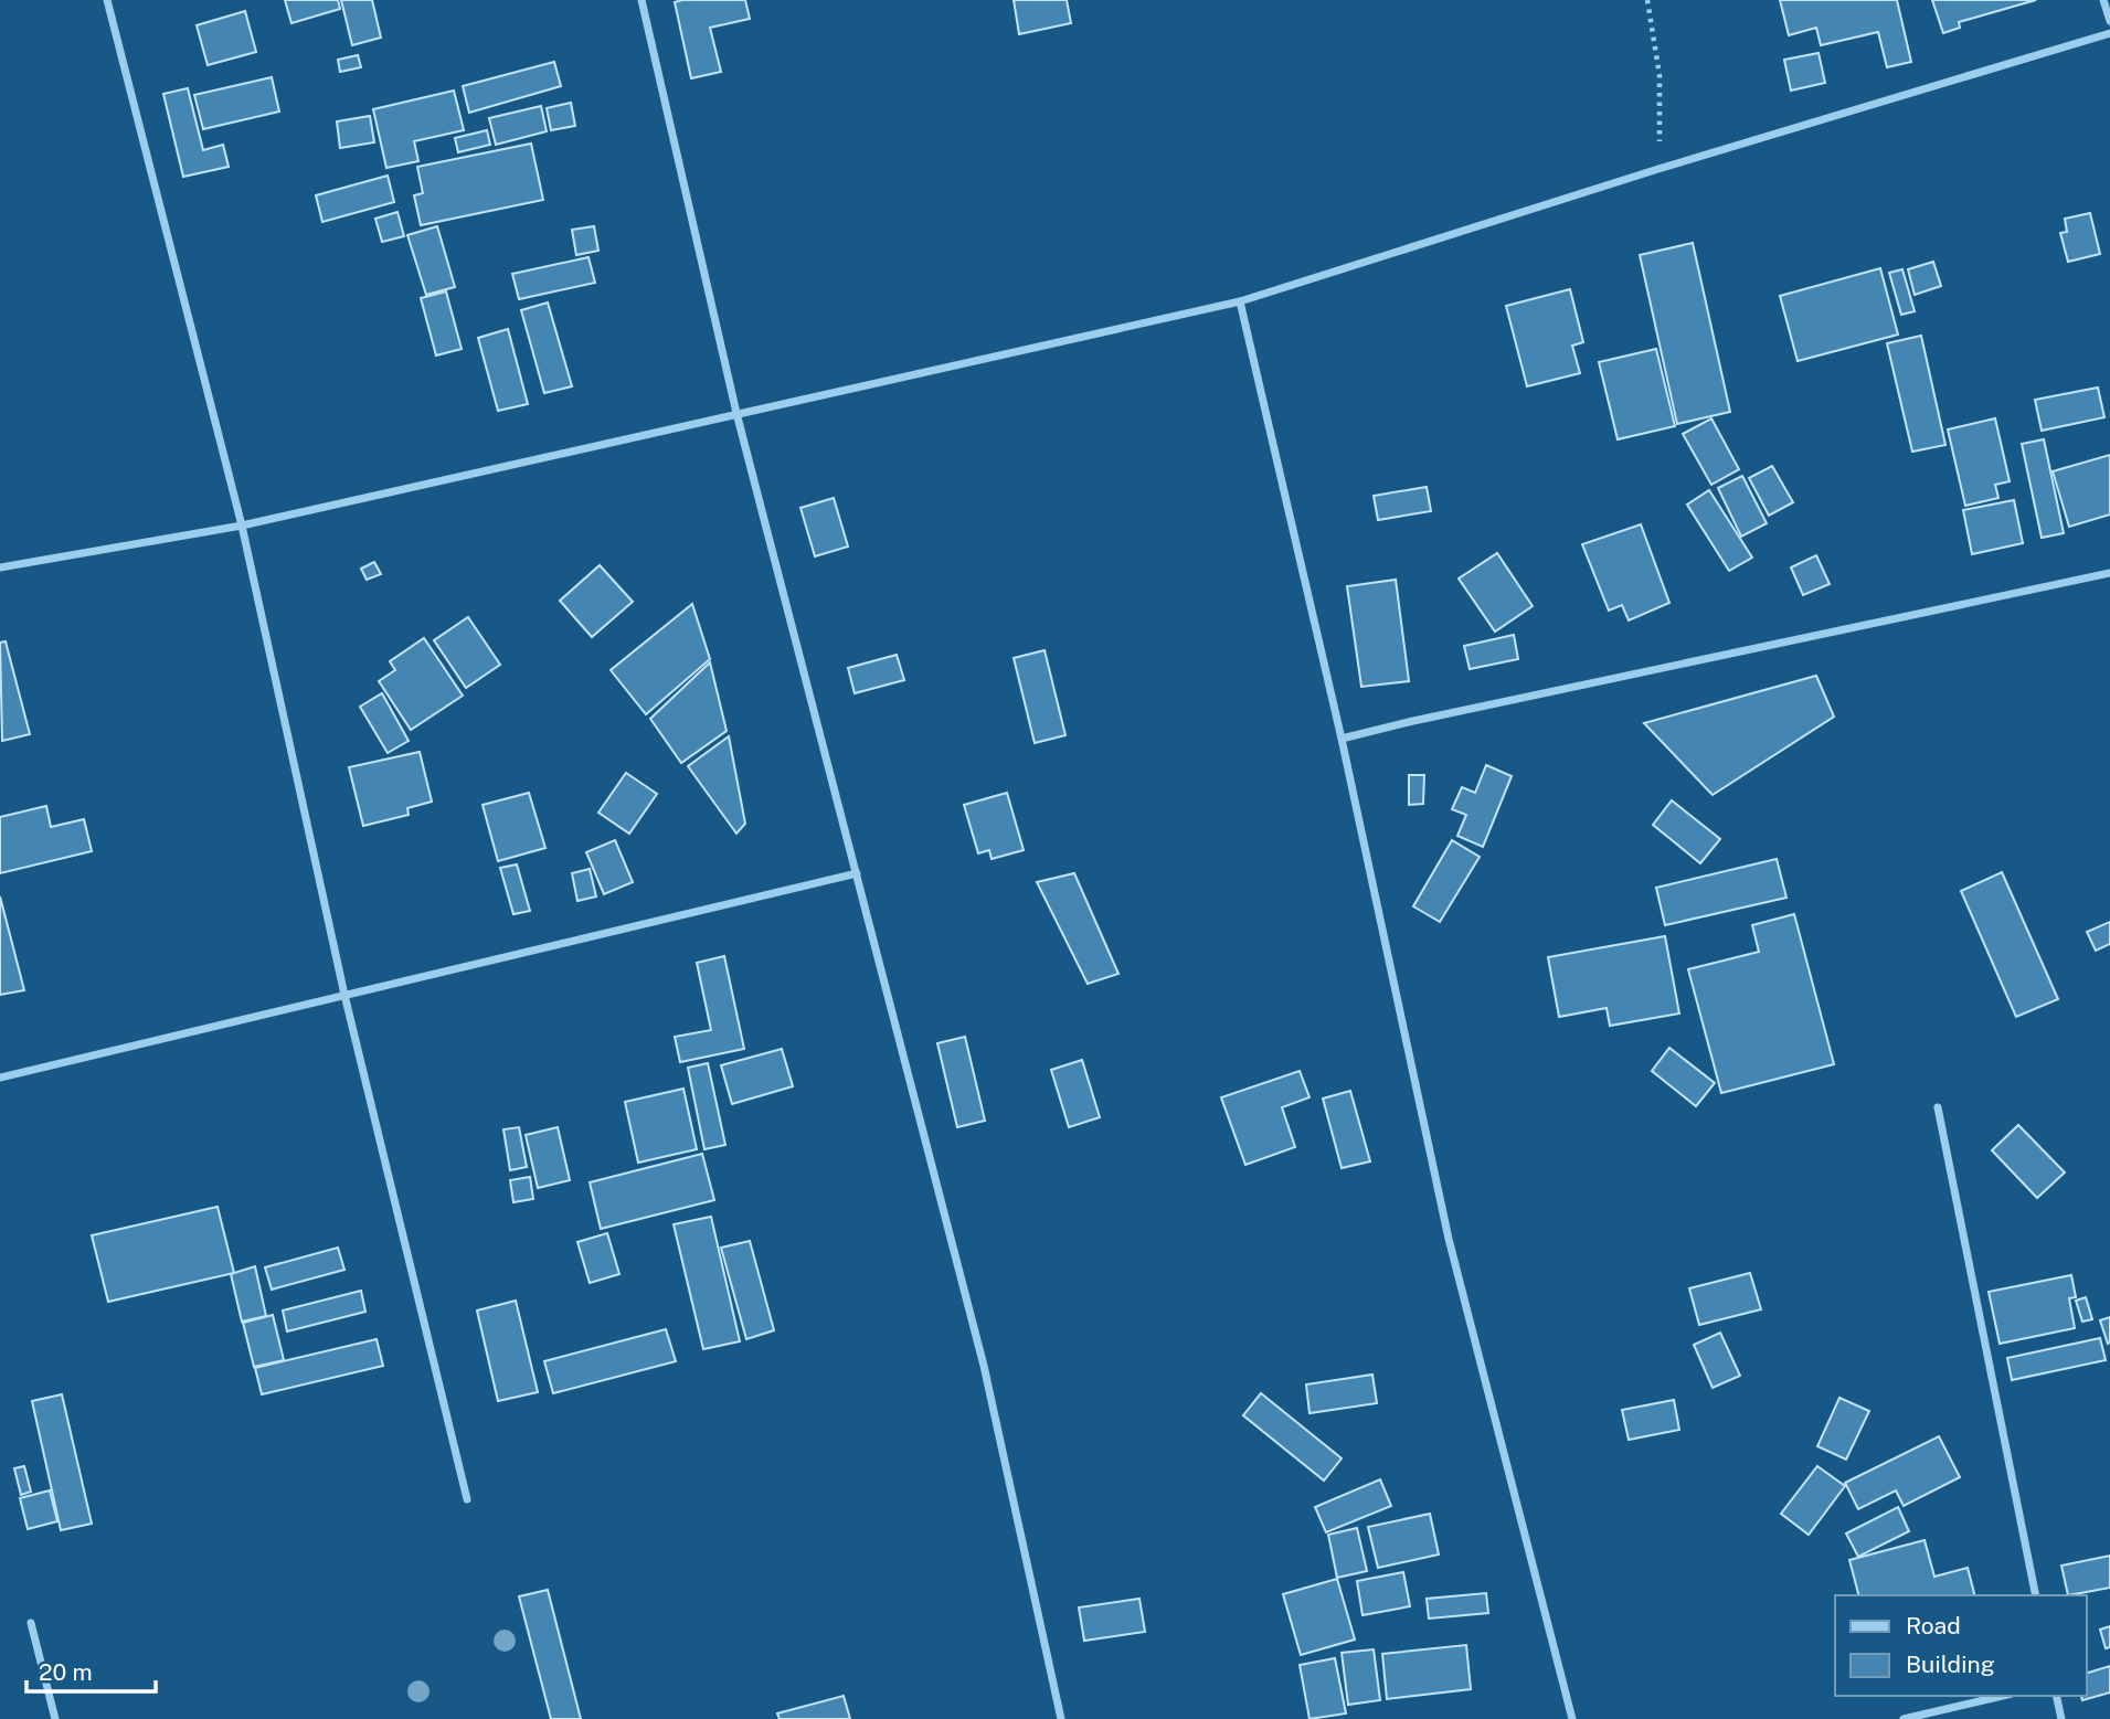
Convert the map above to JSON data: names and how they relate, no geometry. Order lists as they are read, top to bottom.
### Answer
{
  "legend": ["Road", "Building"],
  "scale_bar": "20 m"
}
